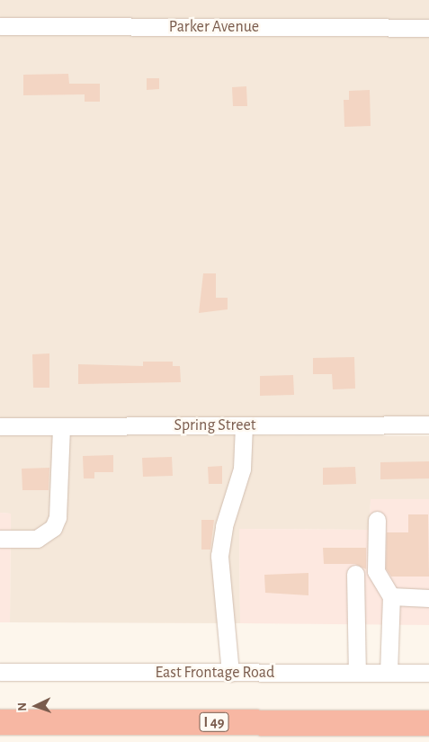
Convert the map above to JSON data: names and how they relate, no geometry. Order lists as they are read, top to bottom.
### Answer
{
  "streets": {
    "highway": ["I 49"],
    "street": ["Parker Avenue", "Spring Street", "East Frontage Road"]
  },
  "north": "left"
}
